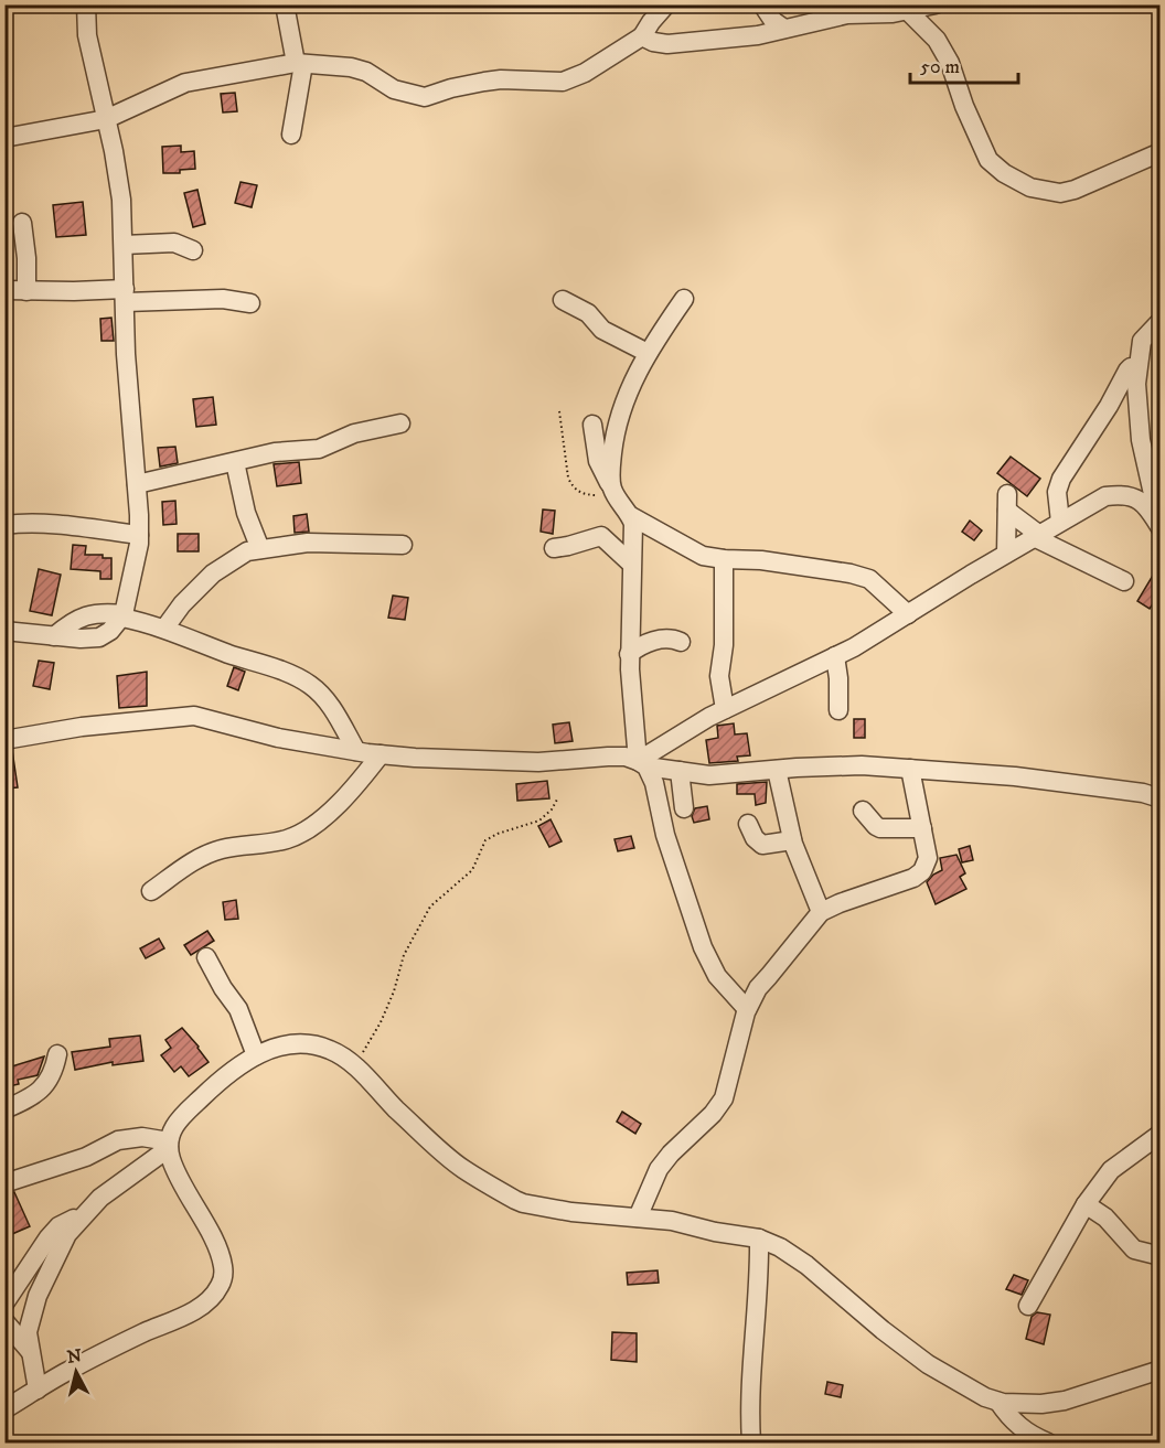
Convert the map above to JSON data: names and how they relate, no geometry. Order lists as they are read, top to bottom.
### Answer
{
  "scale_bar": "50 m",
  "north": "top"
}
